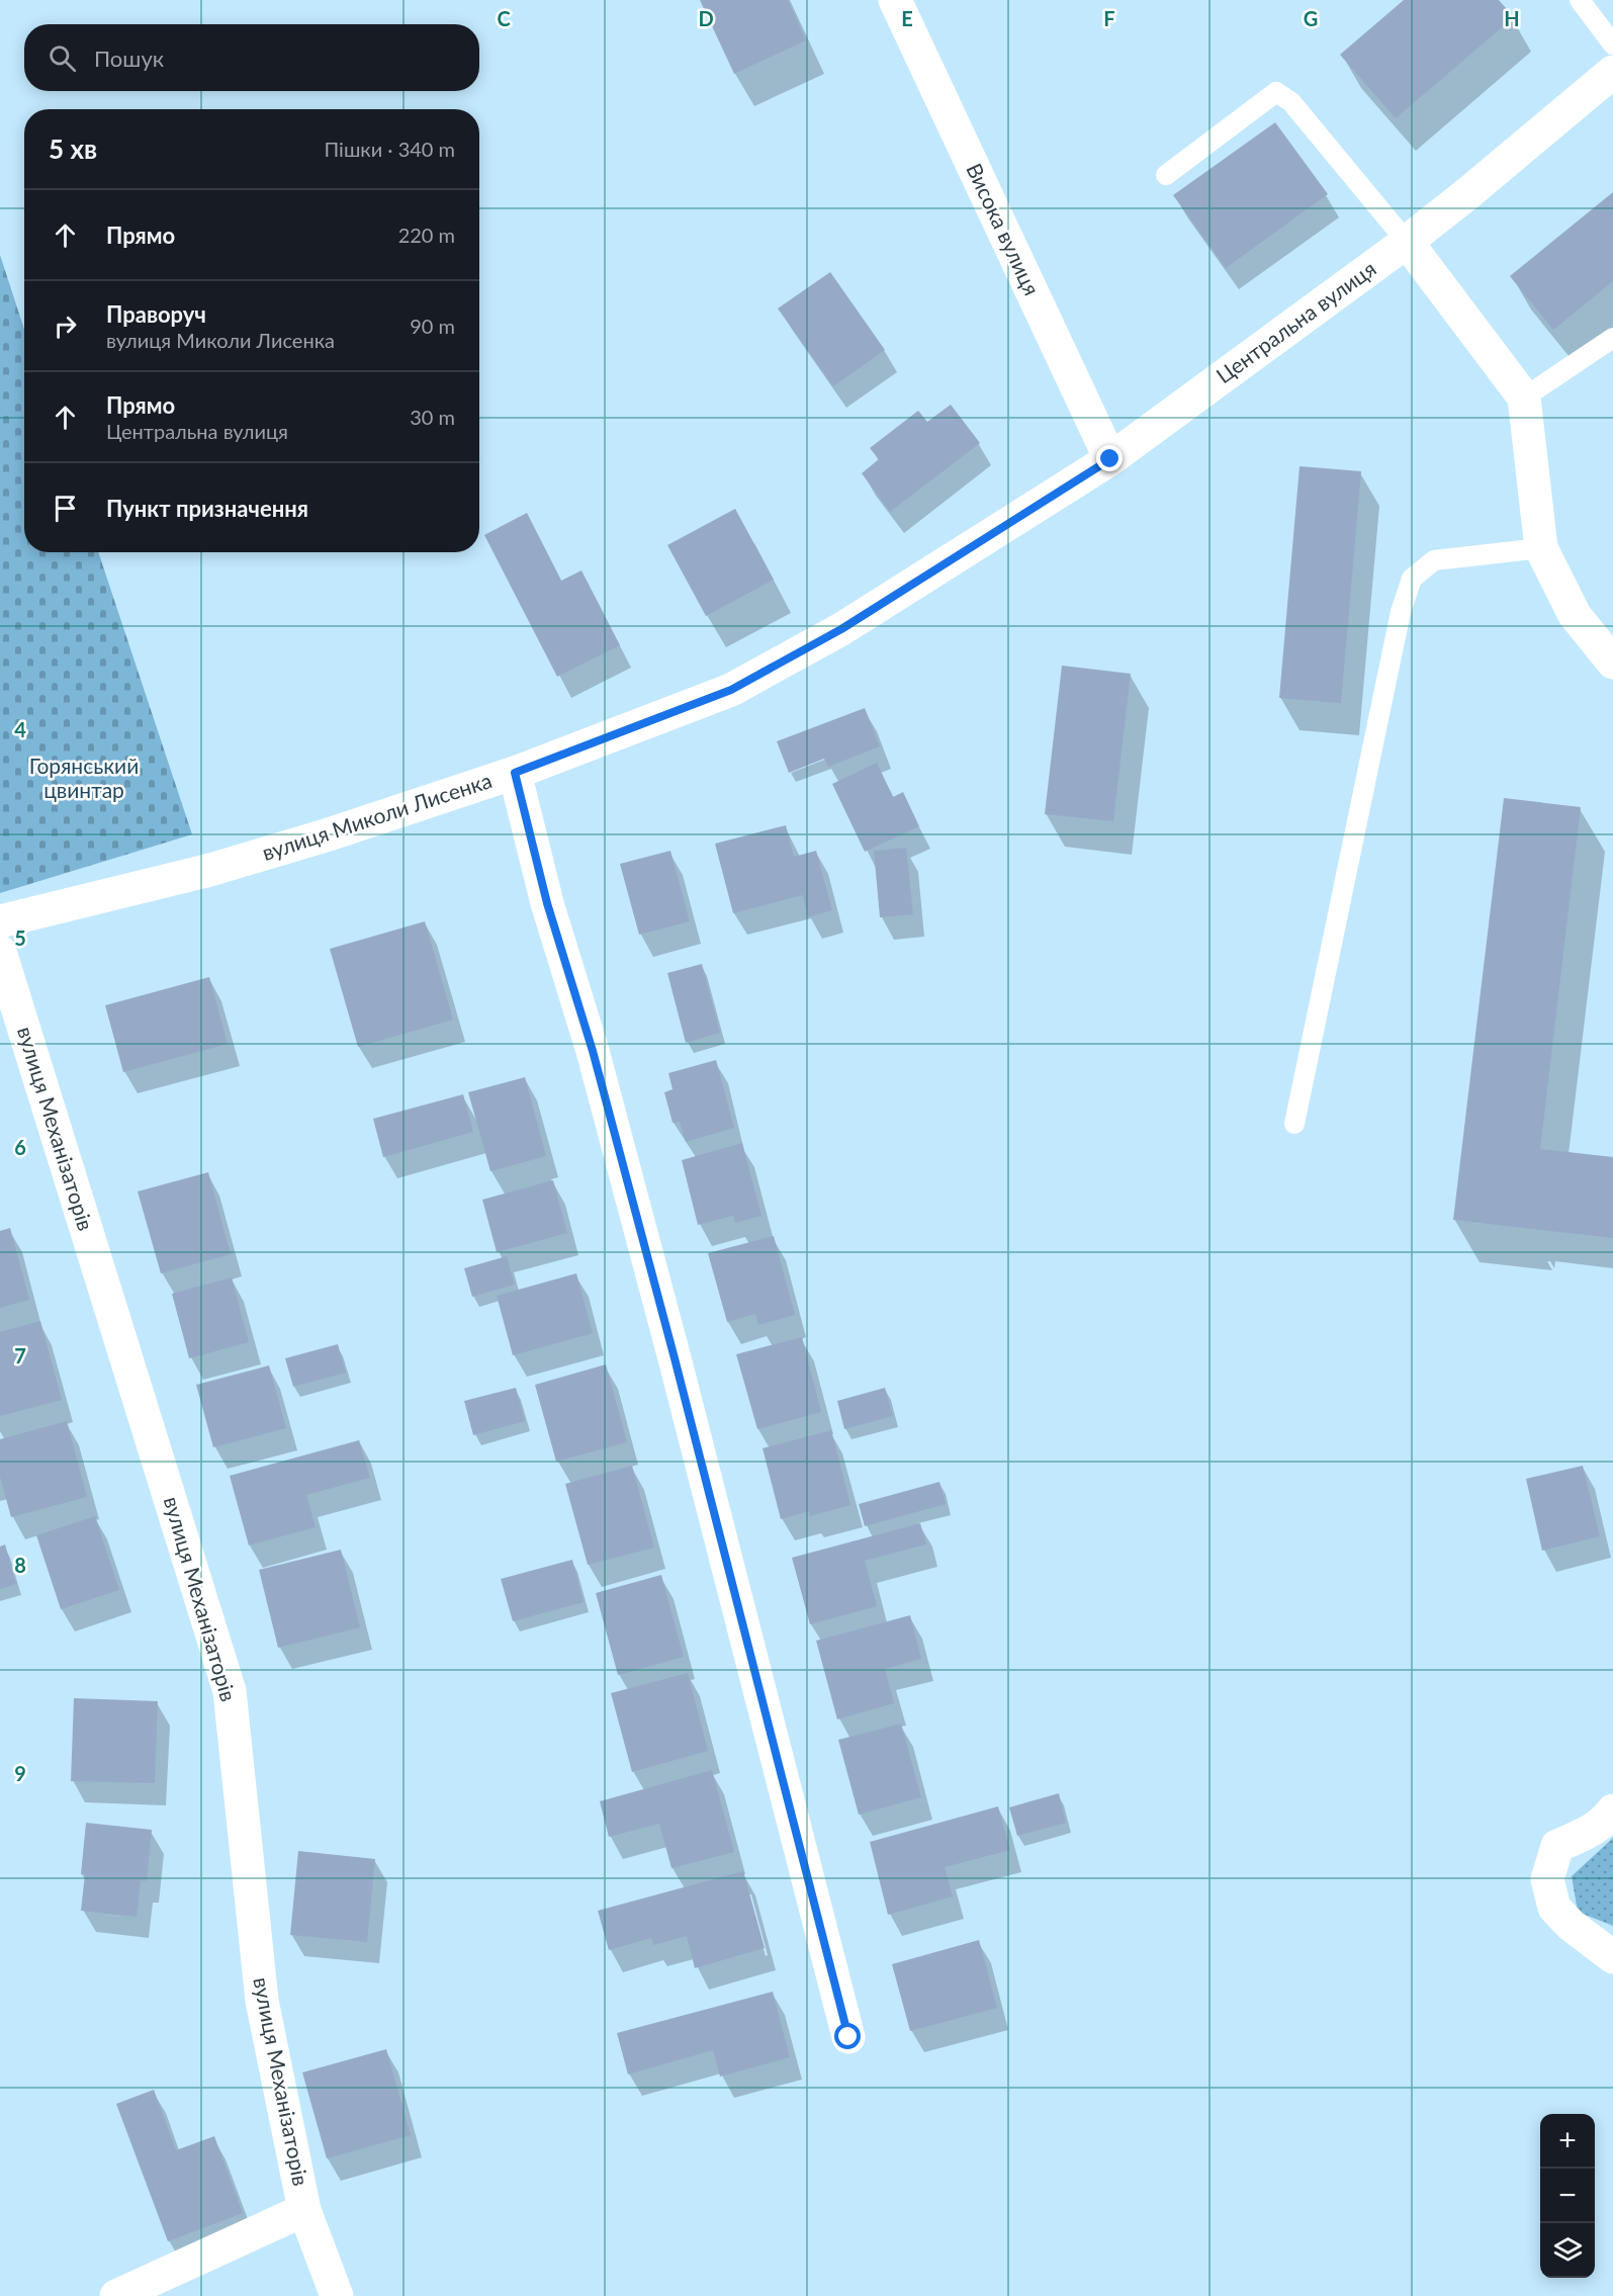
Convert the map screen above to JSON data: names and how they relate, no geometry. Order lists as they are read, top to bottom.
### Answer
{
  "streets": {
    "street": [
      "Висока вулиця",
      "Центральна вулиця",
      "вулиця Миколи Лисенка",
      "вулиця Механізаторів"
    ]
  },
  "crossings": [
    ["Висока вулиця", "Центральна вулиця"],
    ["Центральна вулиця", "вулиця Миколи Лисенка"]
  ],
  "parks": ["Горянський цвинтар"],
  "page": {
    "search": "Пошук",
    "heading": ["5 хв", "Пішки · 340 m"],
    "list": [
      ["Прямо", "220 m"],
      ["Праворуч", "вулиця Миколи Лисенка", "90 m"],
      ["Прямо", "Центральна вулиця", "30 m"],
      "Пункт призначення"
    ],
    "map_buttons": ["+", "−"]
  },
  "grid": {
    "columns": [
      "C",
      "D",
      "E",
      "F",
      "G",
      "H"
    ],
    "rows": [
      "4",
      "5",
      "6",
      "7",
      "8",
      "9"
    ]
  }
}
